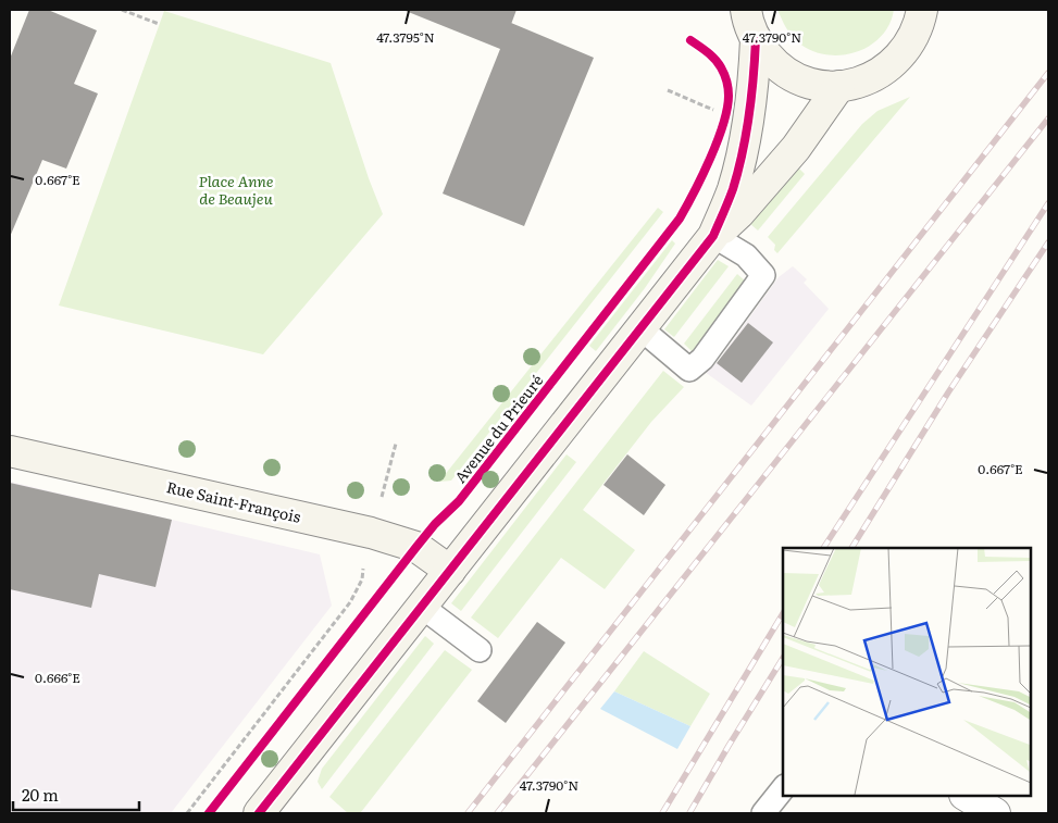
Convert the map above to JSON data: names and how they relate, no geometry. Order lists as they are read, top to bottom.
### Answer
{
  "streets": {
    "street": ["Rue Saint-François"],
    "cycle path": ["Avenue du Prieuré"]
  },
  "parks": ["Place Anne de Beaujeu"],
  "scale_bar": "20 m",
  "coordinates": [
    "47.3795°N",
    "47.3790°N",
    "0.667°E",
    "0.666°E"
  ]
}
